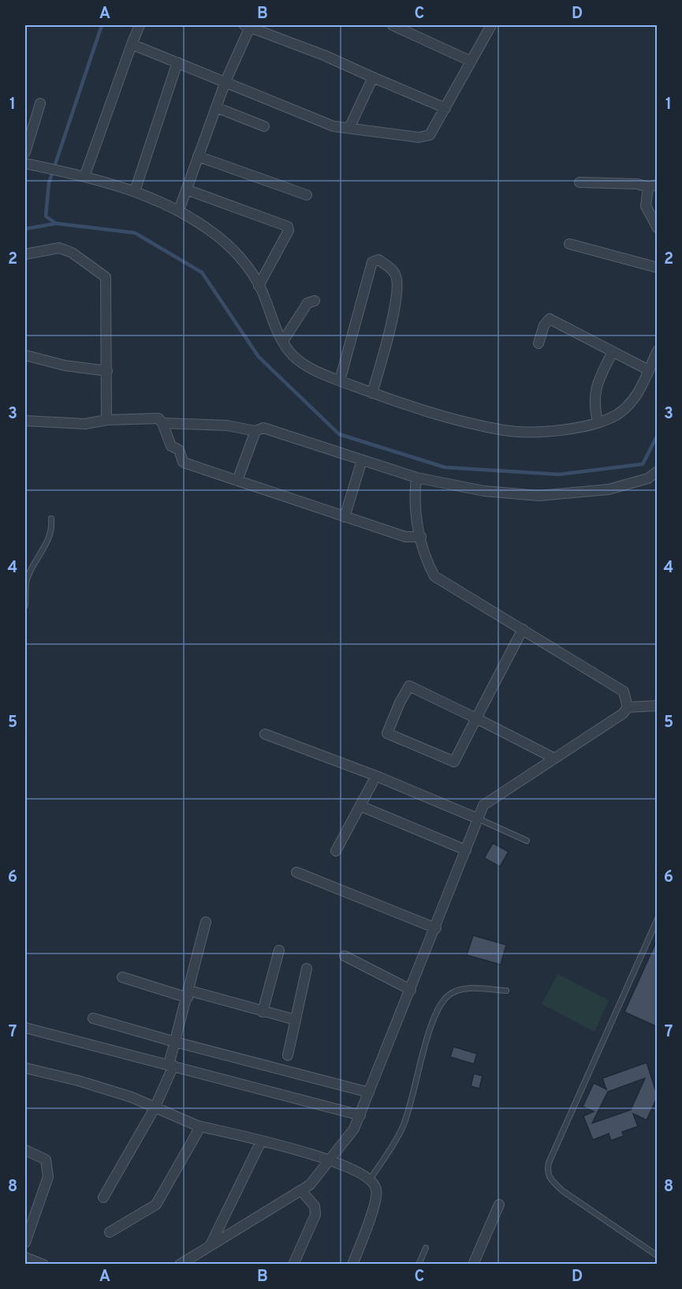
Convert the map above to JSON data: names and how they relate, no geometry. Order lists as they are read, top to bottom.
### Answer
{
  "grid": {
    "columns": [
      "A",
      "B",
      "C",
      "D"
    ],
    "rows": [
      "1",
      "2",
      "3",
      "4",
      "5",
      "6",
      "7",
      "8"
    ]
  }
}
